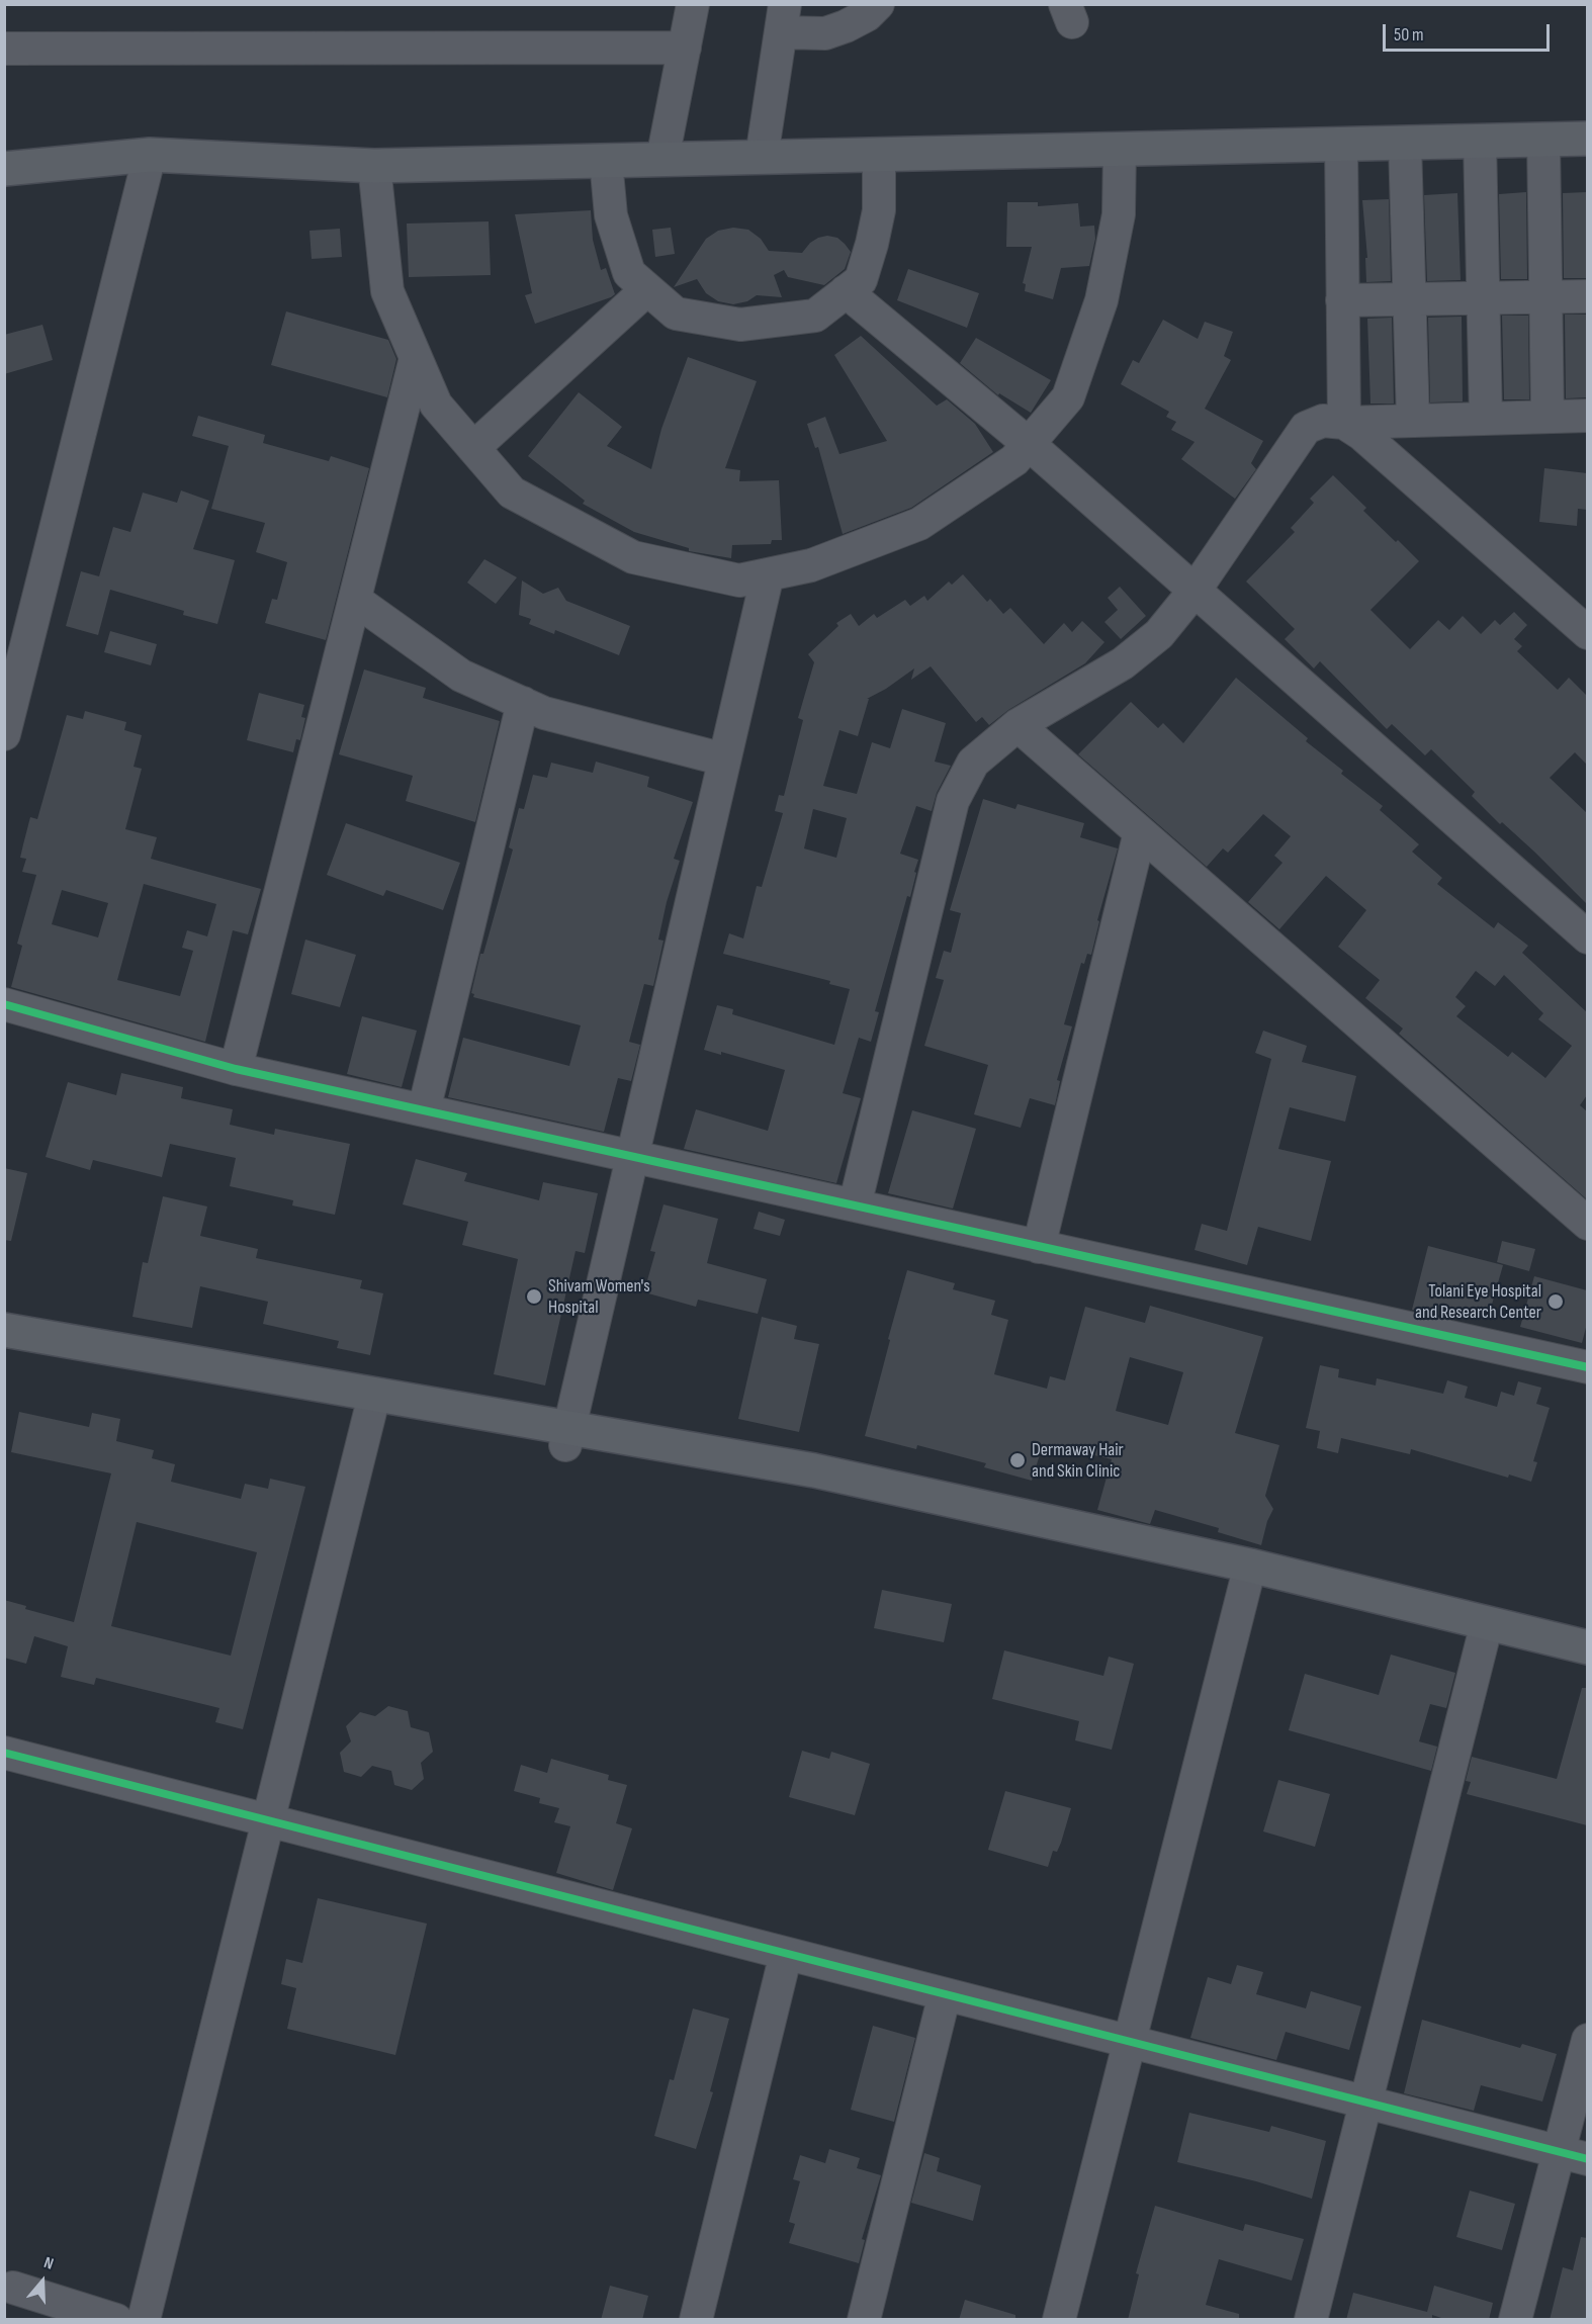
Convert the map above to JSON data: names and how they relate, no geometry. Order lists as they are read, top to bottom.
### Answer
{
  "places": ["Shivam Women's Hospital", "Tolani Eye Hospital and Research Center", "Dermaway Hair and Skin Clinic"],
  "scale_bar": "50 m",
  "north": "top"
}
